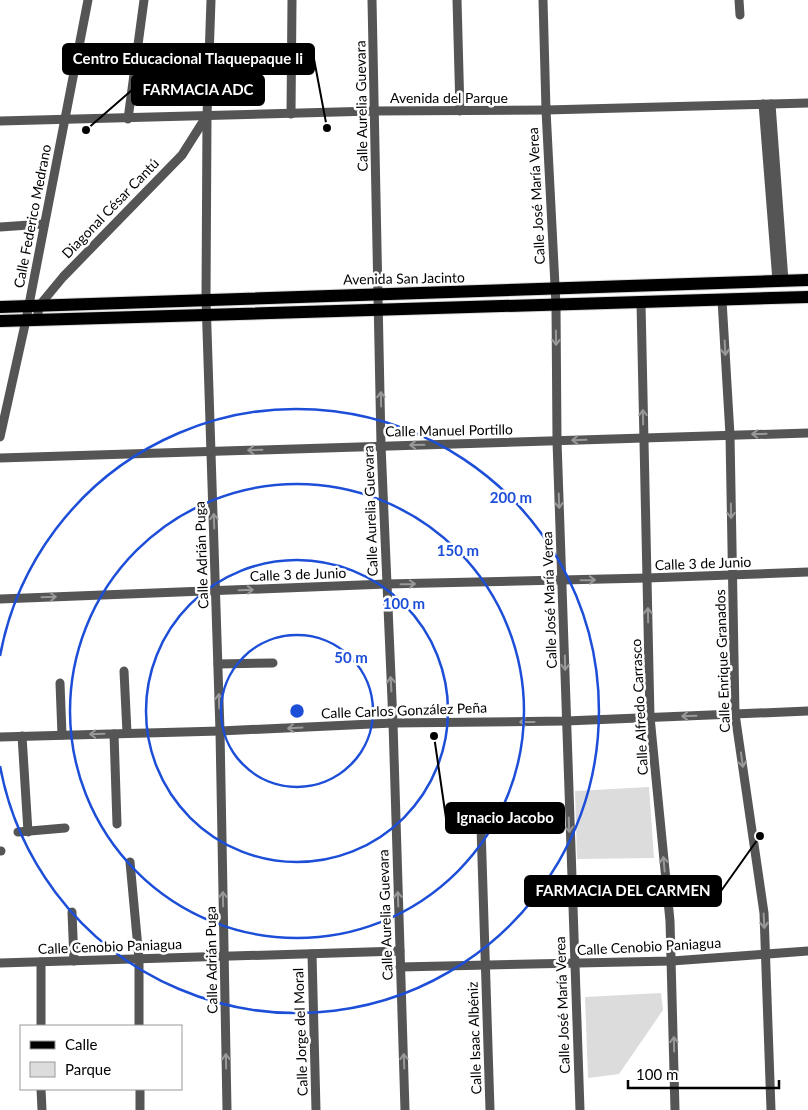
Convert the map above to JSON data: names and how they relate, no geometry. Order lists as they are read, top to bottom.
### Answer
{
  "streets": {
    "main road": ["Avenida San Jacinto"],
    "street": [
      "Avenida del Parque",
      "Calle Aurelia Guevara",
      "Calle José María Verea",
      "Diagonal César Cantú",
      "Calle Federico Medrano",
      "Calle Manuel Portillo",
      "Calle Adrián Puga",
      "Calle 3 de Junio",
      "Calle Enrique Granados",
      "Calle Alfredo Carrasco",
      "Calle Carlos González Peña",
      "Calle Cenobio Paniagua",
      "Calle Jorge del Moral",
      "Calle Isaac Albéniz"
    ]
  },
  "crossings": [
    ["Avenida del Parque", "Calle Aurelia Guevara"],
    ["Avenida del Parque", "Calle José María Verea"],
    ["Avenida del Parque", "Diagonal César Cantú"],
    ["Avenida del Parque", "Calle Federico Medrano"],
    ["Avenida del Parque", "Calle Adrián Puga"],
    ["Calle Aurelia Guevara", "Avenida San Jacinto"],
    ["Calle Aurelia Guevara", "Calle Manuel Portillo"],
    ["Calle Aurelia Guevara", "Calle 3 de Junio"],
    ["Calle Aurelia Guevara", "Calle Carlos González Peña"],
    ["Calle Aurelia Guevara", "Calle Cenobio Paniagua"],
    ["Calle José María Verea", "Avenida San Jacinto"],
    ["Calle José María Verea", "Calle Manuel Portillo"],
    ["Calle José María Verea", "Calle 3 de Junio"],
    ["Calle José María Verea", "Calle Carlos González Peña"],
    ["Calle José María Verea", "Calle Cenobio Paniagua"],
    ["Diagonal César Cantú", "Calle Federico Medrano"],
    ["Diagonal César Cantú", "Avenida San Jacinto"],
    ["Diagonal César Cantú", "Calle Adrián Puga"],
    ["Calle Federico Medrano", "Avenida San Jacinto"],
    ["Avenida San Jacinto", "Calle Adrián Puga"],
    ["Calle Manuel Portillo", "Calle Adrián Puga"],
    ["Calle Manuel Portillo", "Calle Enrique Granados"],
    ["Calle Manuel Portillo", "Calle Alfredo Carrasco"],
    ["Calle Adrián Puga", "Calle 3 de Junio"],
    ["Calle Adrián Puga", "Calle Carlos González Peña"],
    ["Calle Adrián Puga", "Calle Cenobio Paniagua"],
    ["Calle 3 de Junio", "Calle Enrique Granados"],
    ["Calle 3 de Junio", "Calle Alfredo Carrasco"],
    ["Calle Enrique Granados", "Calle Carlos González Peña"],
    ["Calle Enrique Granados", "Calle Cenobio Paniagua"],
    ["Calle Alfredo Carrasco", "Calle Carlos González Peña"],
    ["Calle Alfredo Carrasco", "Calle Cenobio Paniagua"],
    ["Calle Cenobio Paniagua", "Calle Jorge del Moral"],
    ["Calle Cenobio Paniagua", "Calle Isaac Albéniz"]
  ],
  "one_way": [
    "Calle Aurelia Guevara",
    "Calle José María Verea",
    "Calle Manuel Portillo",
    "Calle Adrián Puga",
    "Calle 3 de Junio",
    "Calle Enrique Granados",
    "Calle Alfredo Carrasco",
    "Calle Carlos González Peña"
  ],
  "places": [
    "Centro Educacional Tlaquepaque Ii",
    "FARMACIA ADC",
    "Ignacio Jacobo",
    "FARMACIA DEL CARMEN"
  ],
  "legend": ["Calle", "Parque"],
  "scale_bar": "100 m",
  "rings": [
    "200 m",
    "150 m",
    "100 m",
    "50 m"
  ]
}
